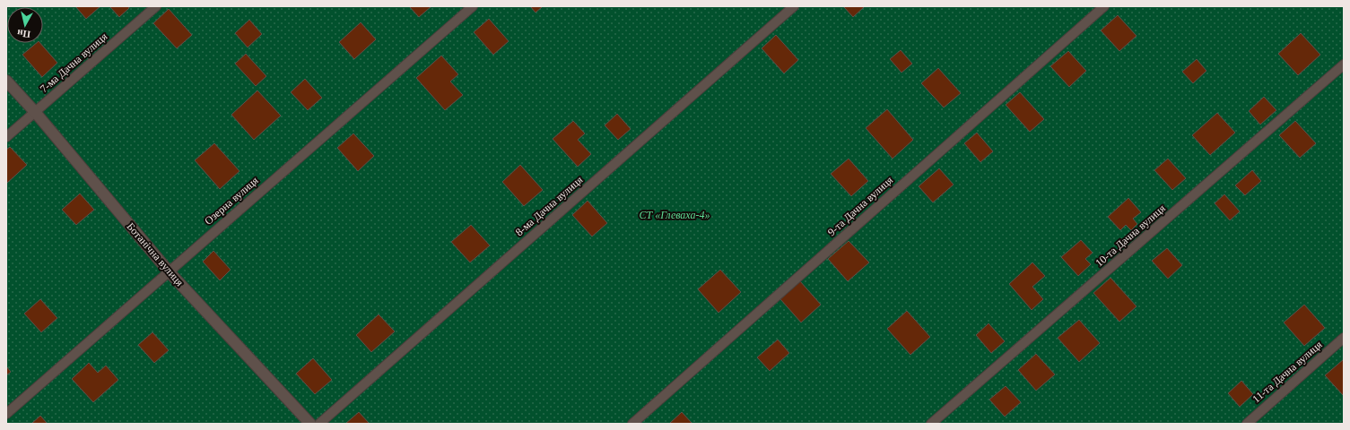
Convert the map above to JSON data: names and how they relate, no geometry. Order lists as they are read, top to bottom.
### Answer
{
  "streets": {
    "street": ["Ботанічна вулиця"],
    "lane": [
      "7-ма Дачна вулиця",
      "Озерна вулиця",
      "8-ма Дачна вулиця",
      "9-та Дачна вулиця",
      "10-та Дачна вулиця",
      "11-та Дачна вулиця"
    ]
  },
  "crossings": [
    ["7-ма Дачна вулиця", "Ботанічна вулиця"],
    ["Озерна вулиця", "Ботанічна вулиця"]
  ],
  "parks": ["СТ «Глеваха-4»"],
  "north": "bottom"
}
